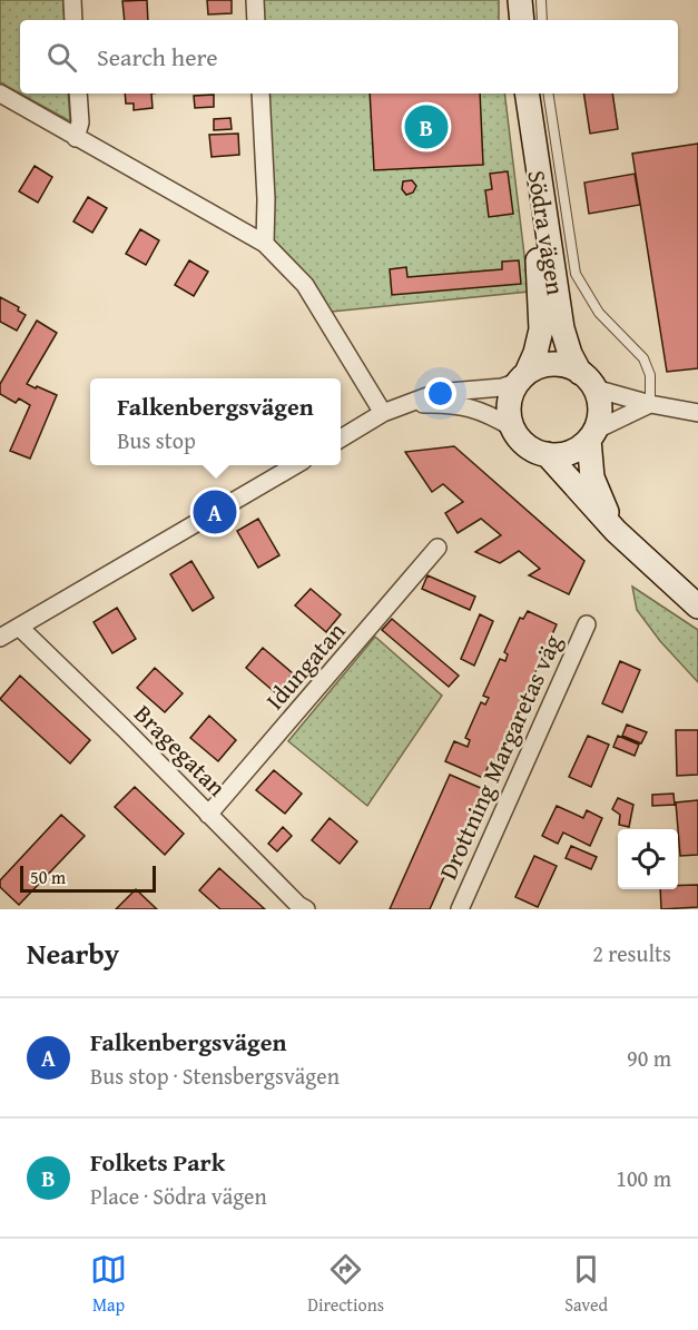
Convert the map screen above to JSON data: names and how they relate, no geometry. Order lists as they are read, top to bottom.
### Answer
{
  "streets": {
    "main road": ["Södra vägen"],
    "street": ["Idungatan", "Bragegatan", "Drottning Margaretas väg"]
  },
  "crossings": [
    ["Idungatan", "Bragegatan"]
  ],
  "scale_bar": "50 m",
  "page": {
    "search": "Search here",
    "pins": ["B", "A"],
    "popup": ["Falkenbergsvägen", "Bus stop"],
    "scale": "50 m",
    "heading": ["Nearby", "2 results"],
    "list": [
      {
        "mark": "A",
        "name": "Falkenbergsvägen",
        "note": "Bus stop · Stensbergsvägen",
        "value": "90 m"
      },
      {
        "mark": "B",
        "name": "Folkets Park",
        "note": "Place · Södra vägen",
        "value": "100 m"
      }
    ],
    "nav": ["Map", "Directions", "Saved"]
  }
}
